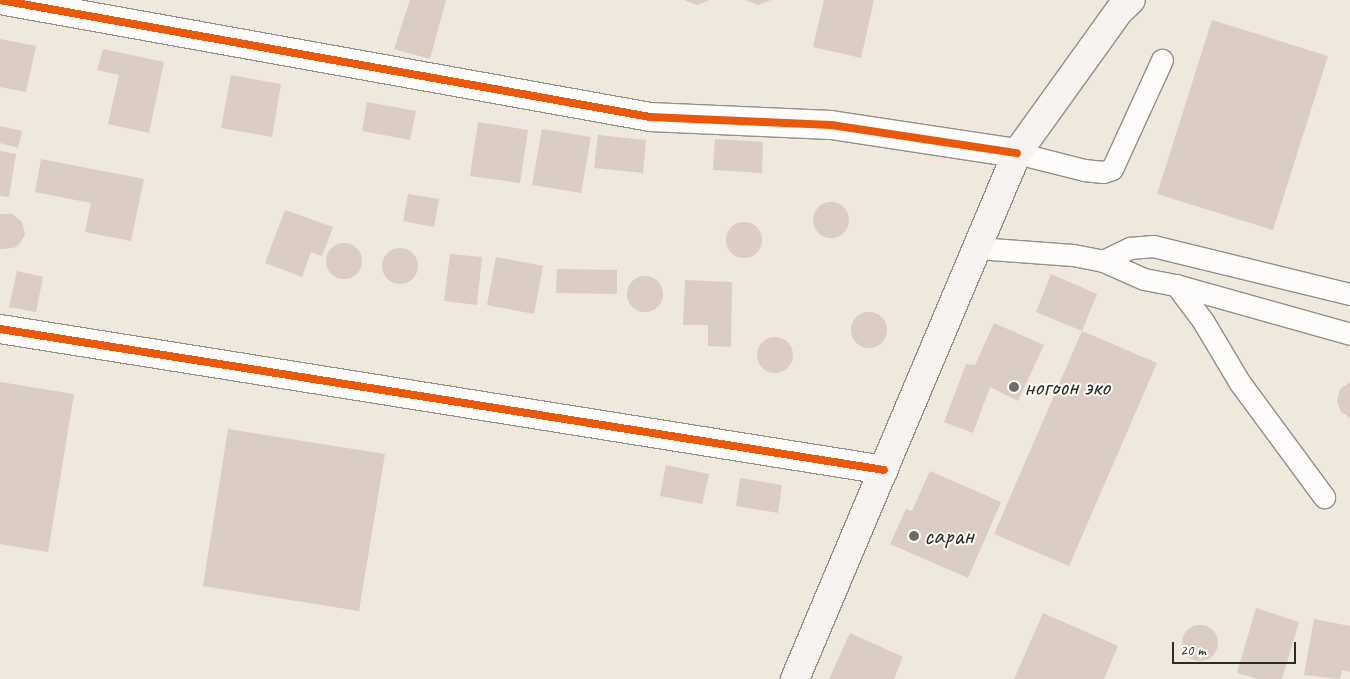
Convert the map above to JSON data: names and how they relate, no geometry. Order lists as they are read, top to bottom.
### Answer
{
  "places": ["ногоон эко", "саран"],
  "scale_bar": "20 m"
}
